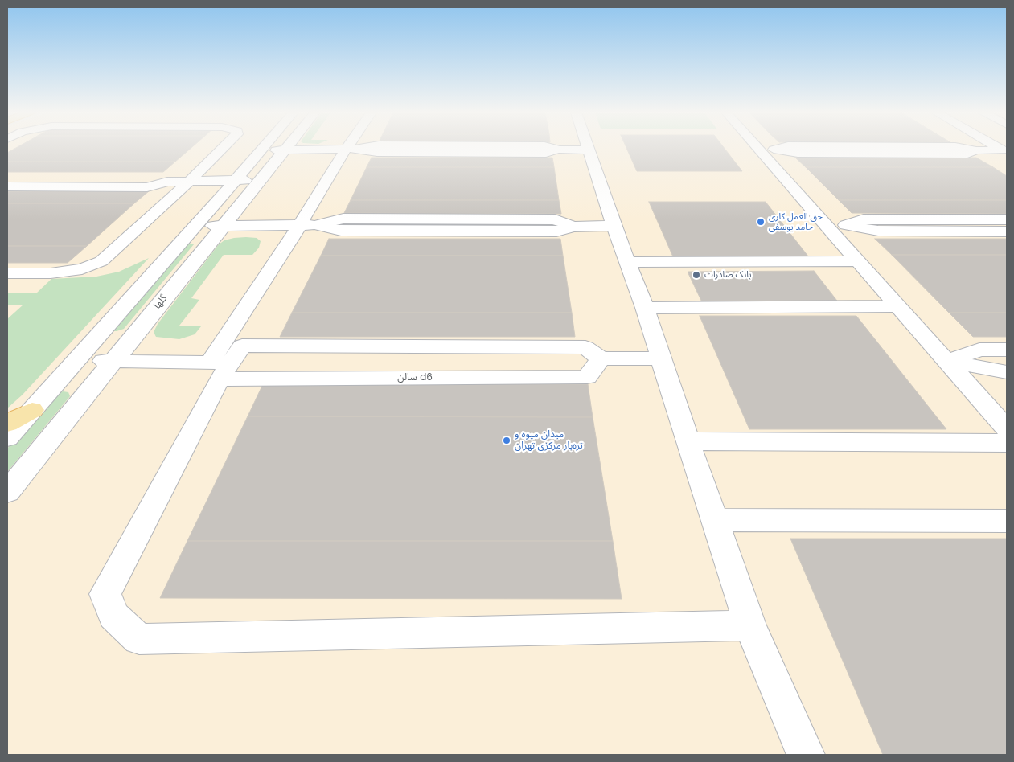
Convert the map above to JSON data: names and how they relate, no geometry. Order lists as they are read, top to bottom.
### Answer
{
  "streets": {
    "street": ["گلها", "سالن d6"]
  },
  "places": ["حق العمل کاری حامد یوسفی", "بانک صادرات", "میدان میوه و تره‌بار مرکزی تهران"]
}
